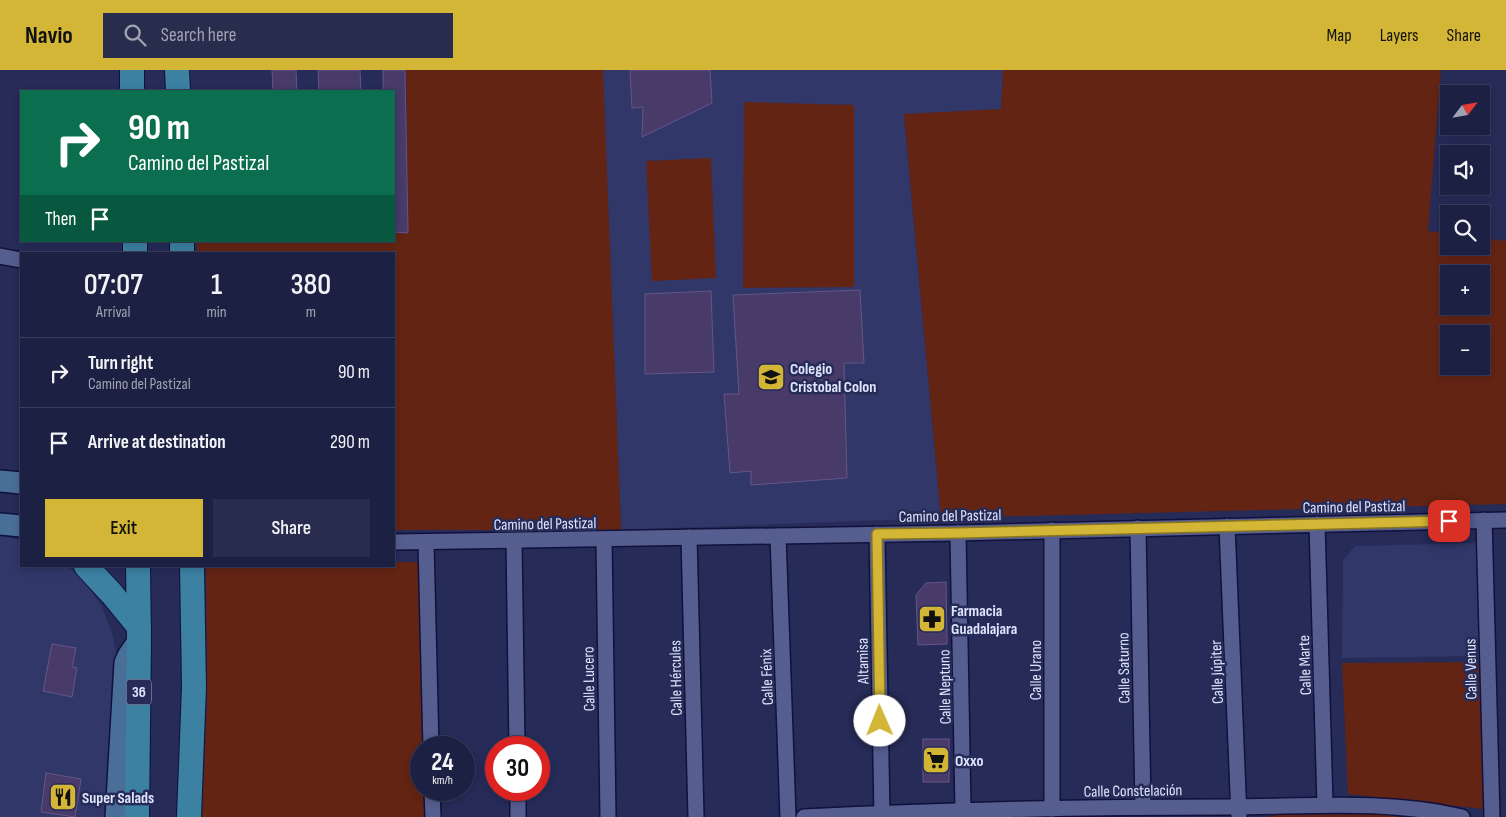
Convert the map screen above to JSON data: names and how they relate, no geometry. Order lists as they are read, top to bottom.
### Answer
{
  "streets": {
    "main road": ["36"],
    "street": [
      "Camino del Pastizal",
      "Altamisa",
      "Calle Marte",
      "Calle Saturno",
      "Calle Venus",
      "Calle Urano",
      "Calle Júpiter",
      "Calle Fénix",
      "Calle Hércules",
      "Calle Lucero",
      "Calle Neptuno",
      "Calle Constelación"
    ]
  },
  "crossings": [
    ["Camino del Pastizal", "Altamisa"],
    ["Camino del Pastizal", "Calle Marte"],
    ["Camino del Pastizal", "Calle Saturno"],
    ["Camino del Pastizal", "Calle Venus"],
    ["Camino del Pastizal", "Calle Urano"],
    ["Camino del Pastizal", "Calle Júpiter"],
    ["Camino del Pastizal", "Calle Fénix"],
    ["Camino del Pastizal", "Calle Hércules"],
    ["Camino del Pastizal", "Calle Lucero"],
    ["Camino del Pastizal", "Calle Neptuno"],
    ["Altamisa", "Calle Constelación"],
    ["Calle Marte", "Calle Constelación"],
    ["Calle Saturno", "Calle Constelación"],
    ["Calle Urano", "Calle Constelación"],
    ["Calle Júpiter", "Calle Constelación"],
    ["Calle Neptuno", "Calle Constelación"]
  ],
  "places": {
    "school or university": ["Colegio Cristobal Colon"],
    "pharmacy": ["Farmacia Guadalajara"],
    "supermarket": ["Oxxo"],
    "restaurant": ["Super Salads"]
  },
  "north": "top right",
  "page": {
    "header": "Navio",
    "search": "Search here",
    "nav": ["Map", "Layers", "Share"],
    "map_buttons": ["+", "−"],
    "turn": ["90 m", "Camino del Pastizal"],
    "then": "Then",
    "eta": [
      "07:07",
      "Arrival",
      "1",
      "min",
      "380",
      "m"
    ],
    "list": [
      {
        "name": "Turn right",
        "note": "Camino del Pastizal",
        "value": "90 m"
      },
      {
        "name": "Arrive at destination",
        "value": "290 m"
      }
    ],
    "buttons": ["Exit", "Share"],
    "speed": "24 km/h",
    "limit": "30"
  }
}
